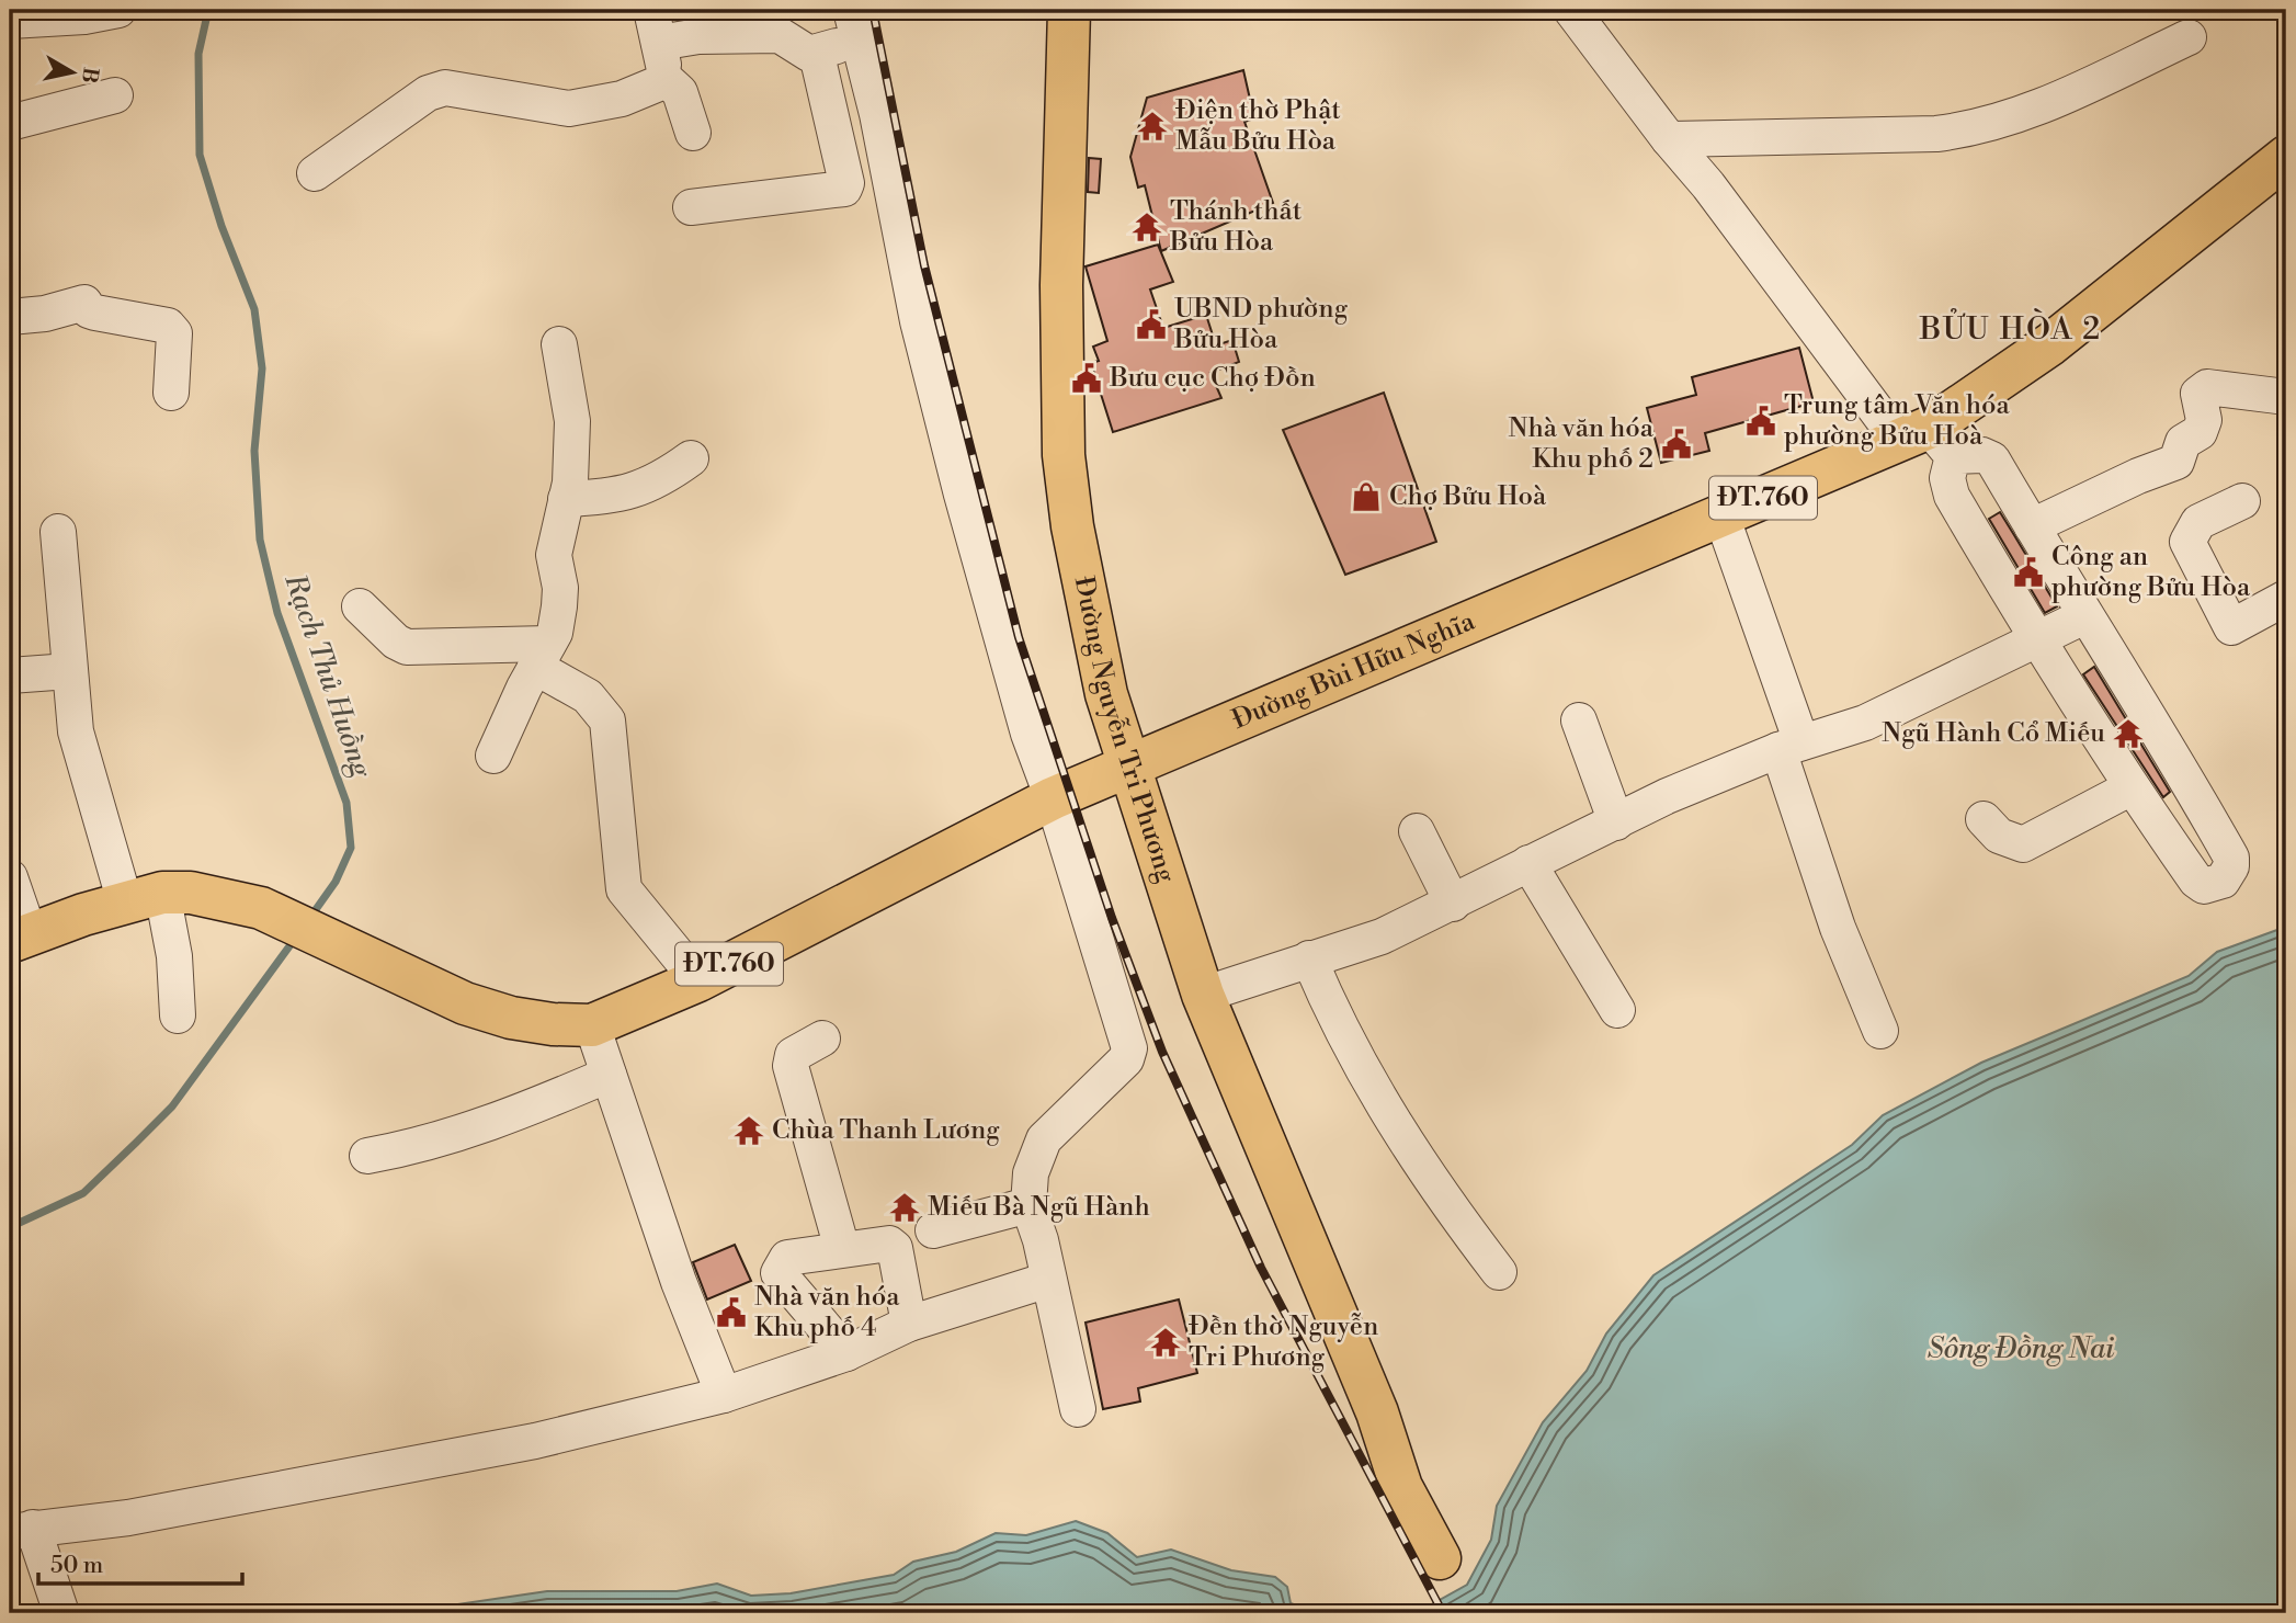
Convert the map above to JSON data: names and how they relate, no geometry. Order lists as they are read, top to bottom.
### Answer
{
  "streets": {
    "main road": ["ĐT.760", "Đường Bùi Hữu Nghĩa", "Đường Nguyễn Tri Phương"]
  },
  "crossings": [
    ["ĐT.760", "Đường Bùi Hữu Nghĩa"],
    ["Đường Bùi Hữu Nghĩa", "Đường Nguyễn Tri Phương"]
  ],
  "districts": ["BỬU HÒA 2"],
  "water": ["Rạch Thủ Huồng", "Sông Đồng Nai"],
  "places": {
    "temple": [
      "Điện thờ Phật Mẫu Bửu Hòa",
      "Thánh thất Bửu Hòa",
      "Ngũ Hành Cổ Miếu",
      "Chùa Thanh Lương",
      "Miếu Bà Ngũ Hành",
      "Đền thờ Nguyễn Tri Phương"
    ],
    "public building": [
      "UBND phường Bửu Hòa",
      "Bưu cục Chợ Đồn",
      "Trung tâm Văn hóa phường Bửu Hoà",
      "Nhà văn hóa Khu phố 2",
      "Công an phường Bửu Hòa",
      "Nhà văn hóa Khu phố 4"
    ],
    "shop": ["Chợ Bửu Hoà"]
  },
  "scale_bar": "50 m",
  "north": "right"
}
